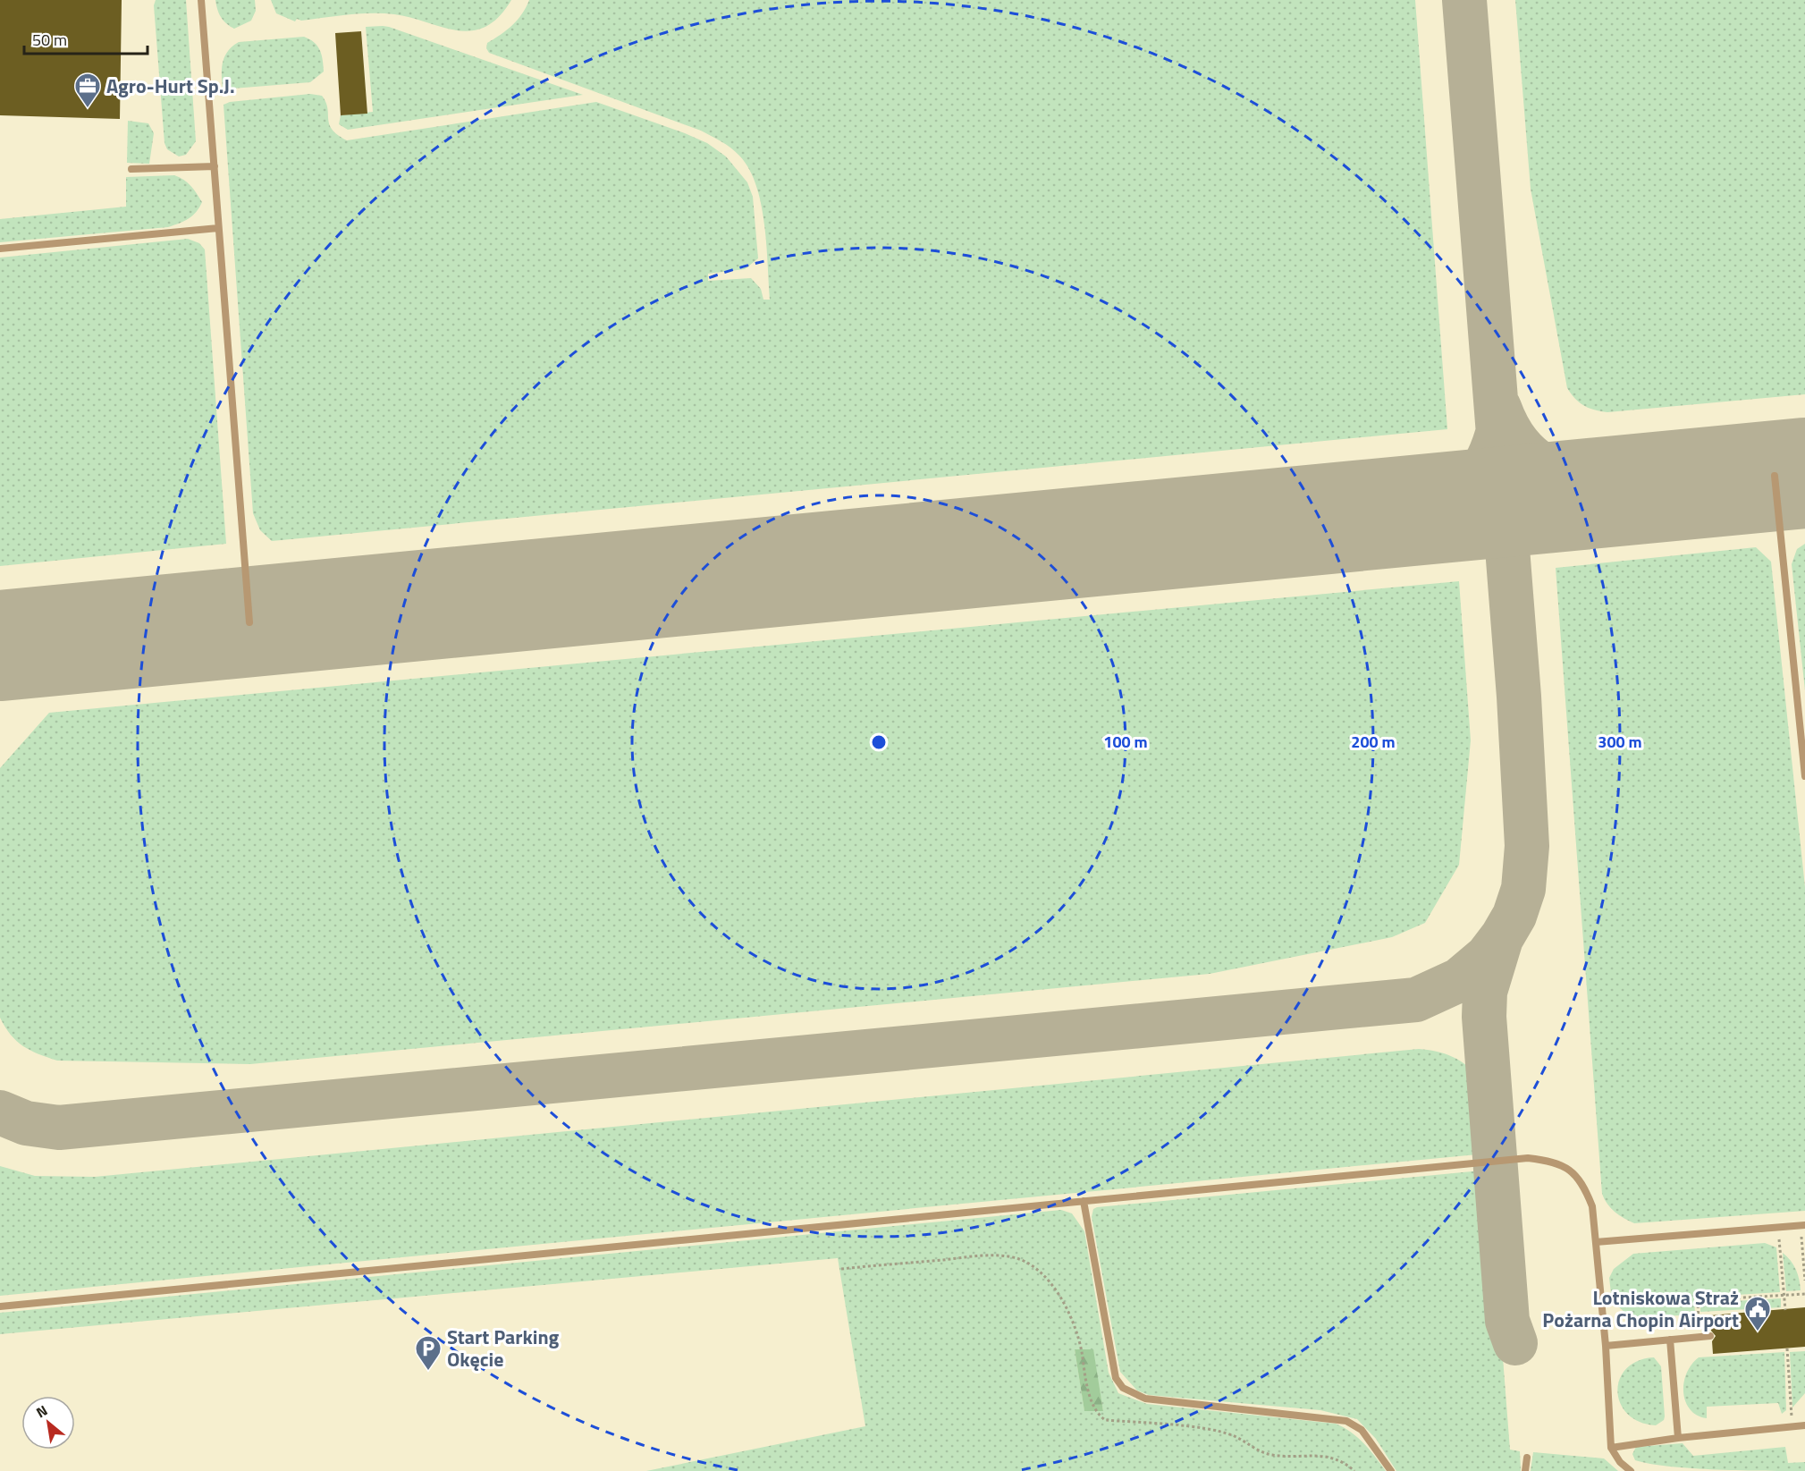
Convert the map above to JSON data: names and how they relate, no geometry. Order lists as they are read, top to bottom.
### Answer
{
  "places": {
    "office": ["Agro-Hurt Sp.J."],
    "public building": ["Lotniskowa Straż Pożarna Chopin Airport"],
    "parking": ["Start Parking Okęcie"]
  },
  "scale_bar": "50 m",
  "north": "top left",
  "rings": ["100 m", "200 m", "300 m"]
}
